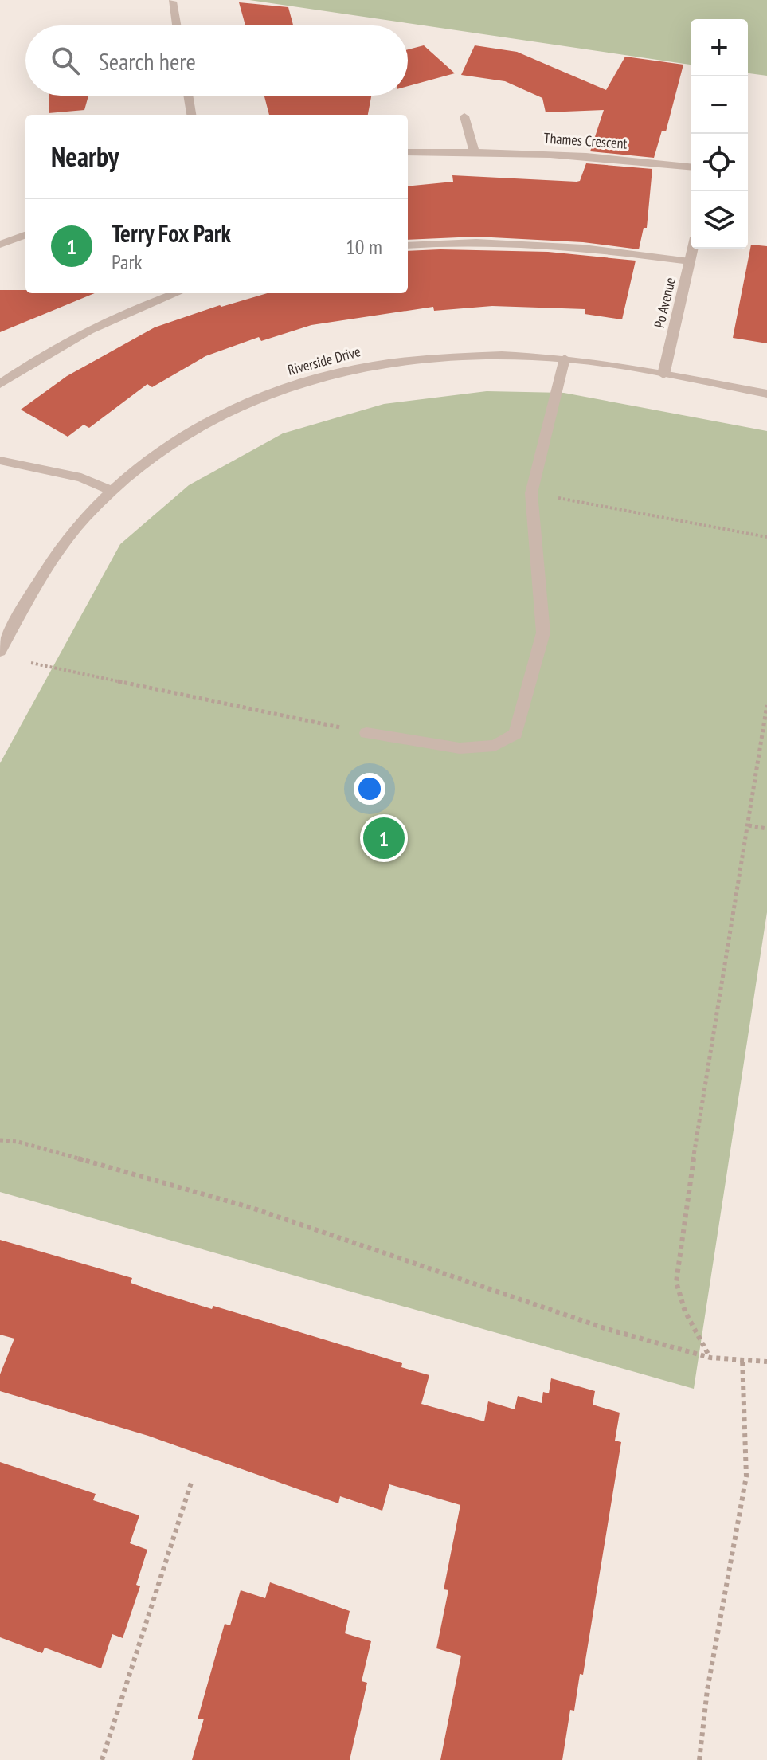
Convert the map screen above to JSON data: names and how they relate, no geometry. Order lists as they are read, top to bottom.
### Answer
{
  "streets": {
    "street": ["Thames Crescent", "Po Avenue", "Riverside Drive"]
  },
  "crossings": [
    ["Po Avenue", "Riverside Drive"]
  ],
  "page": {
    "map_buttons": ["+", "−"],
    "search": "Search here",
    "heading": "Nearby",
    "list": [
      {
        "mark": "1",
        "name": "Terry Fox Park",
        "note": "Park",
        "value": "10 m"
      }
    ],
    "pins": "1"
  }
}
